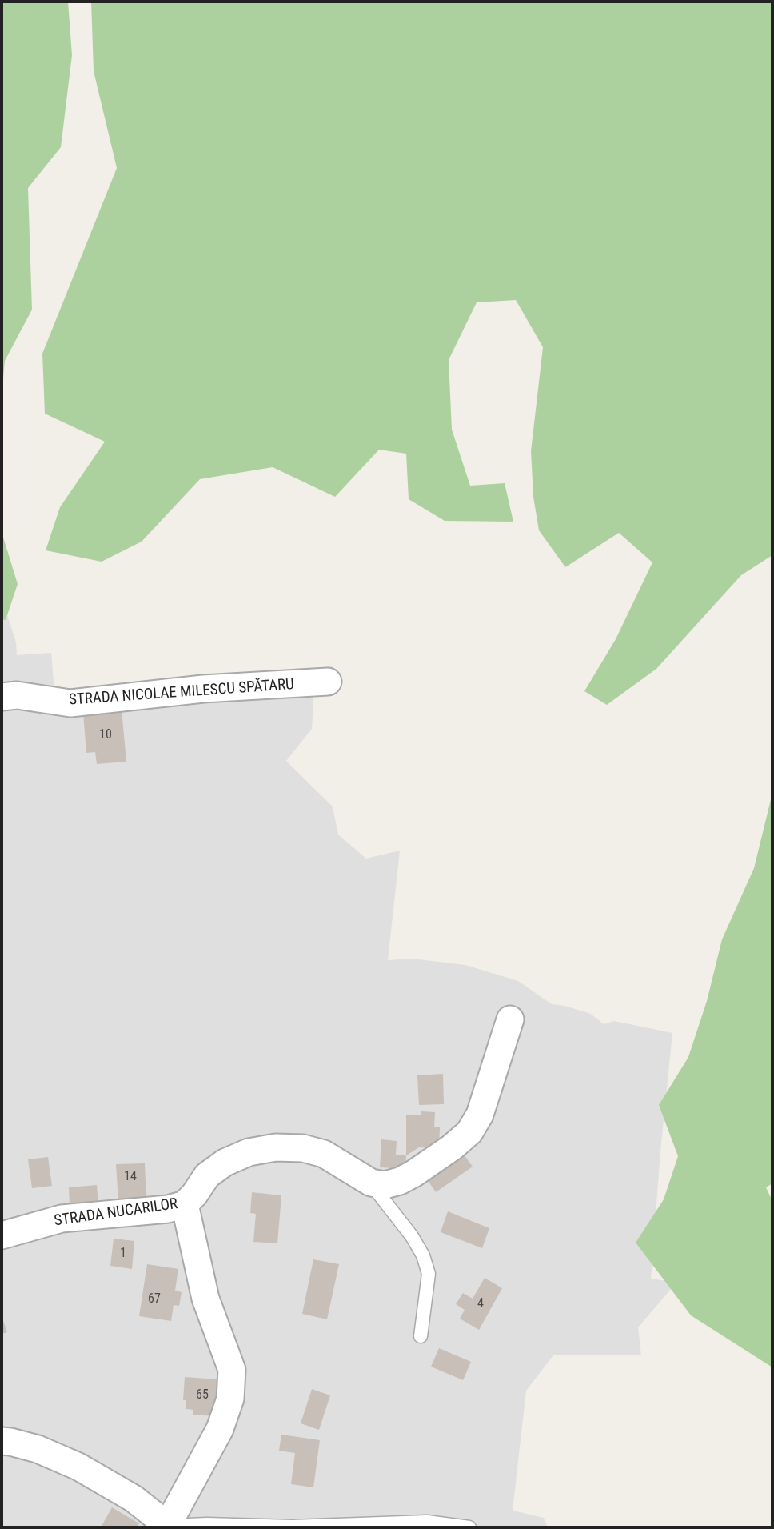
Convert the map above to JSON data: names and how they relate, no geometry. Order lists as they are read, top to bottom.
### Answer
{
  "streets": {
    "street": ["STRADA NICOLAE MILESCU SPĂTARU", "STRADA NUCARILOR"]
  },
  "house_numbers": [
    "10",
    "14",
    "1",
    "67",
    "4",
    "65"
  ]
}
